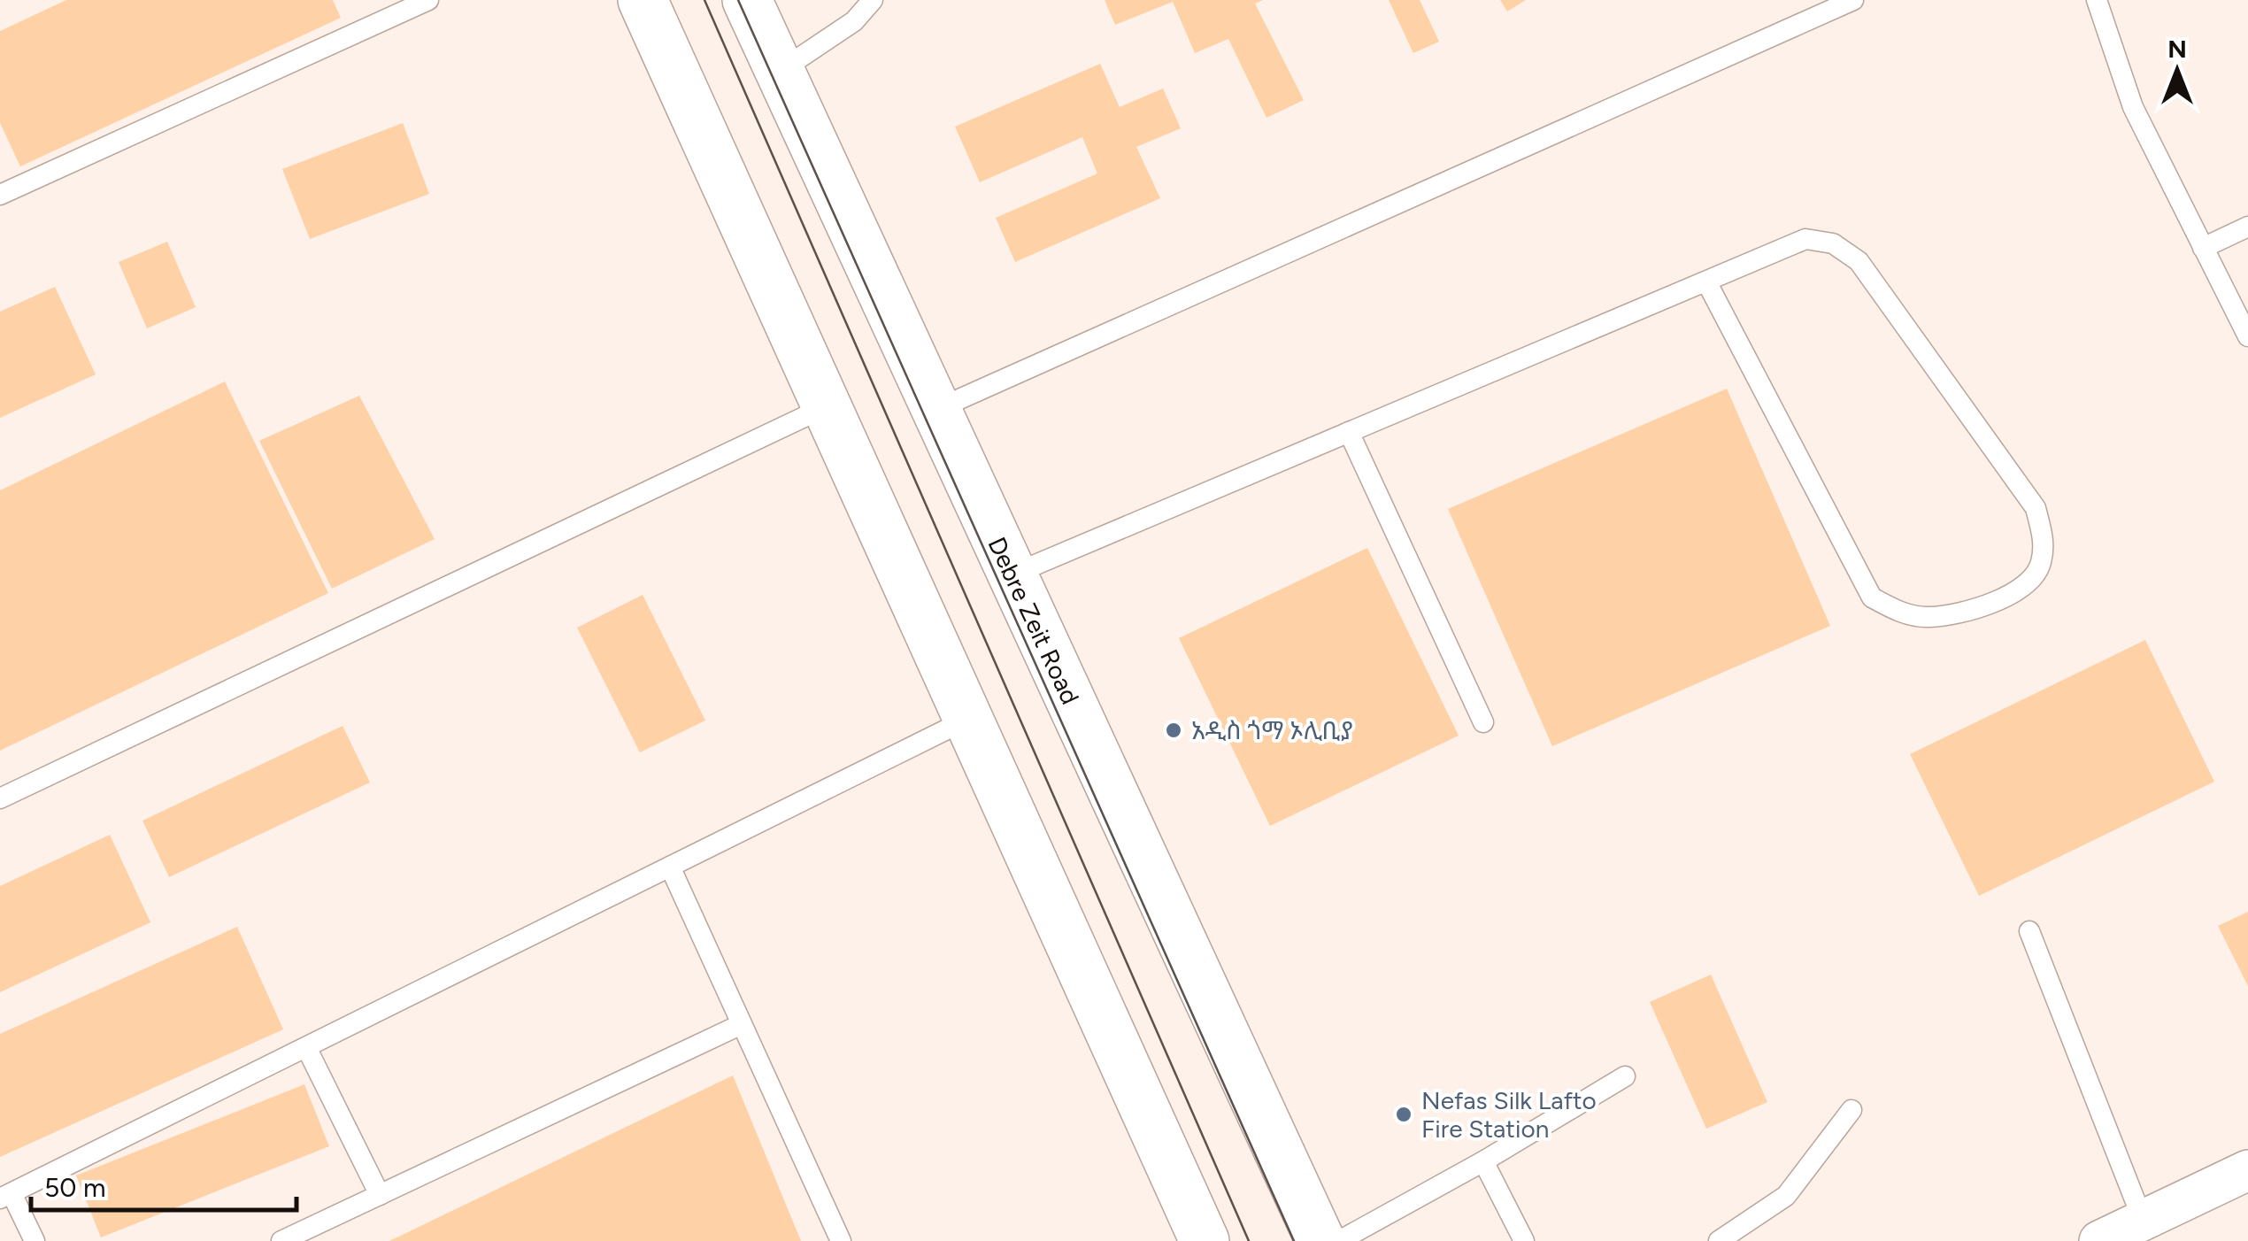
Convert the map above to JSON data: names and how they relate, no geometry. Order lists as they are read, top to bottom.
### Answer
{
  "streets": {
    "main road": ["Debre Zeit Road"]
  },
  "places": ["አዲስ ጎማ ኦሊቢያ", "Nefas Silk Lafto Fire Station"],
  "scale_bar": "50 m",
  "north": "top"
}
